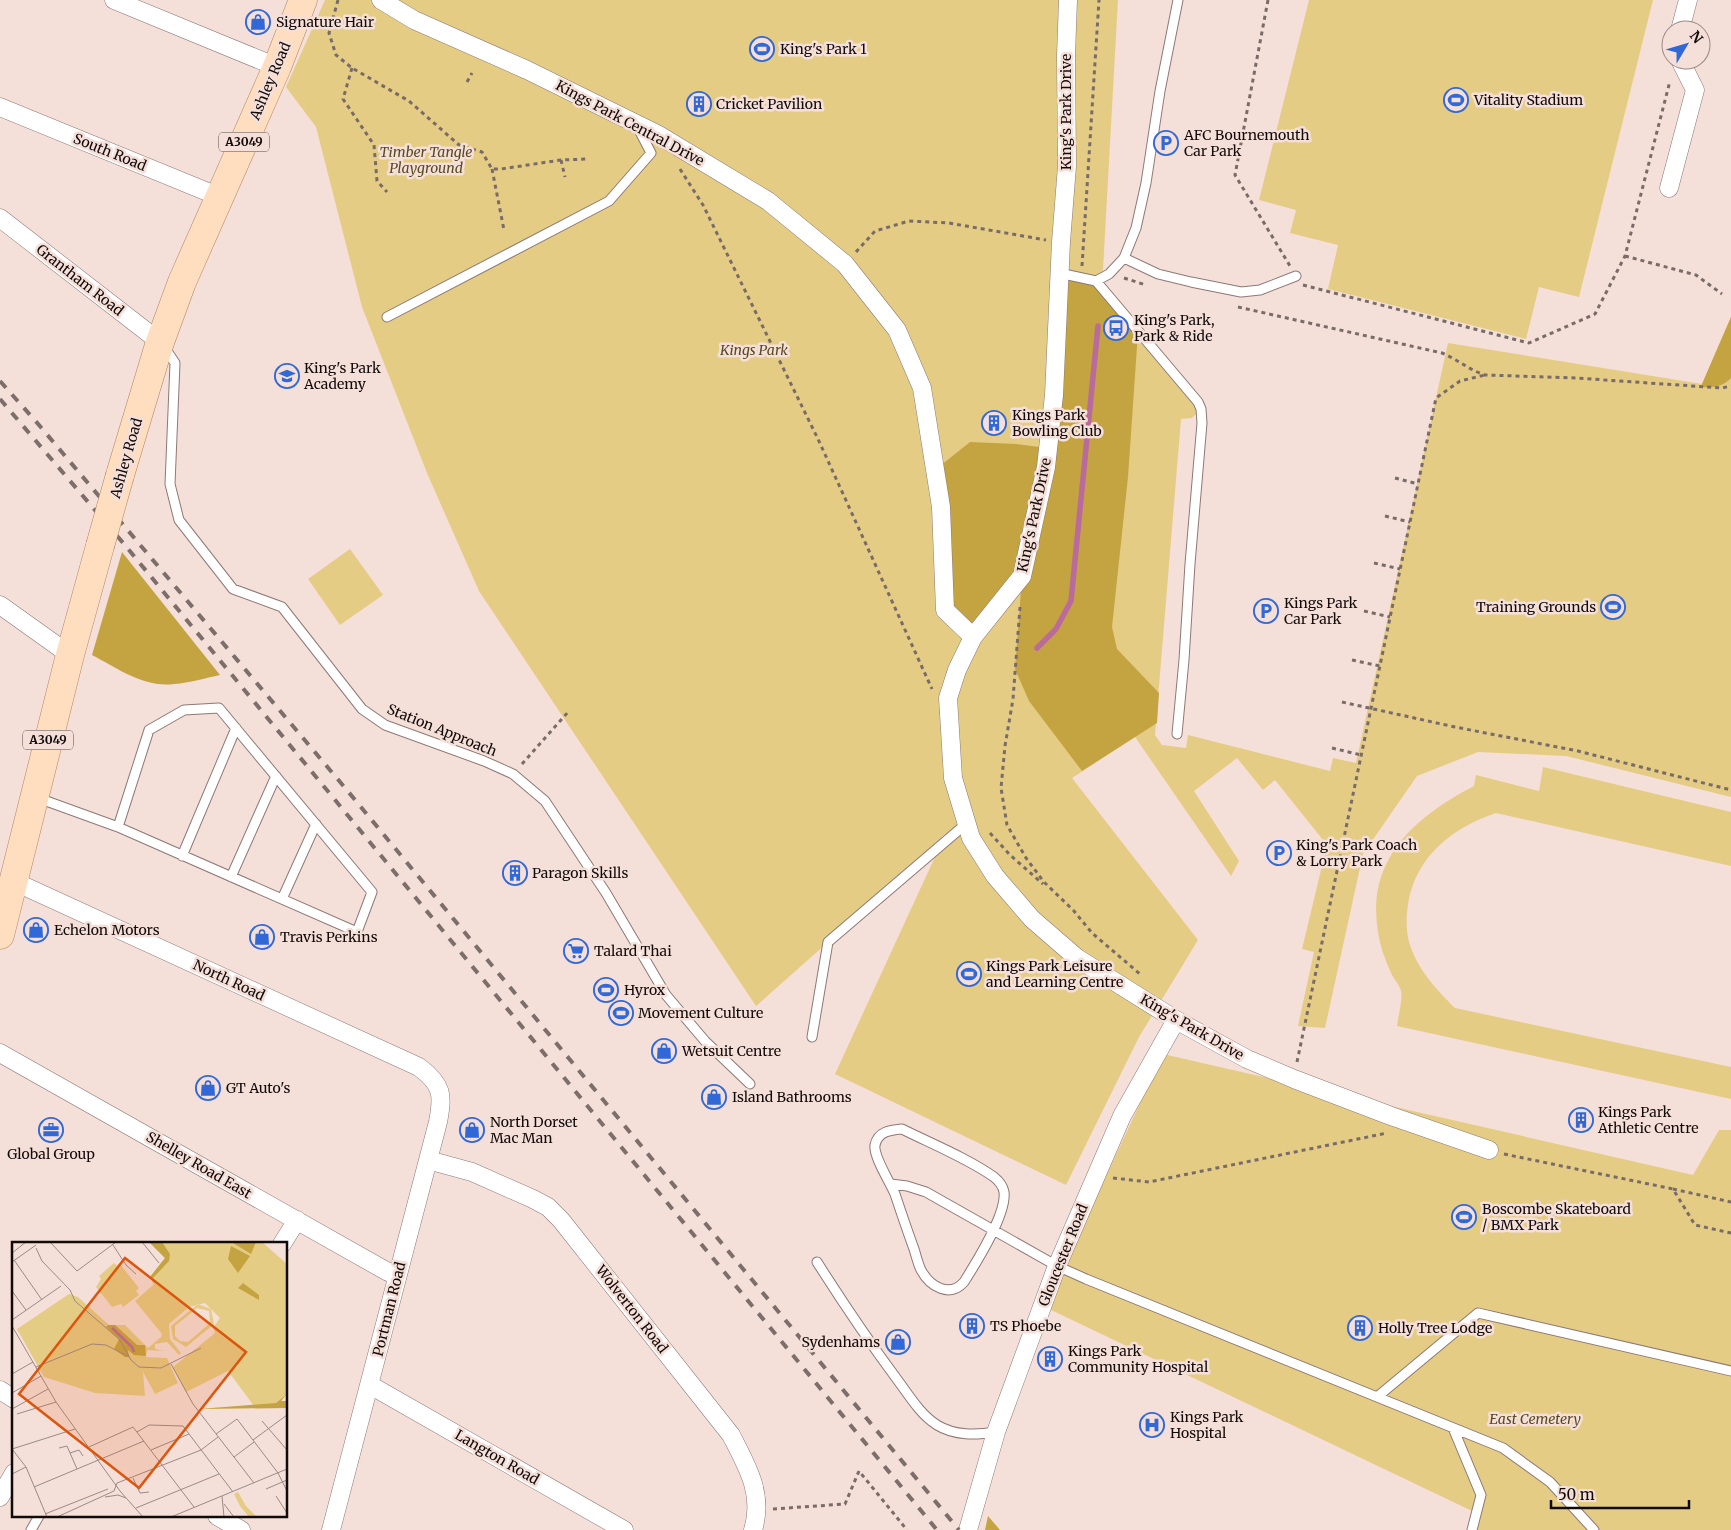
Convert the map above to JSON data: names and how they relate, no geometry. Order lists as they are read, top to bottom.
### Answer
{
  "streets": {
    "main road": ["Ashley Road", "A3049"],
    "street": [
      "King's Park Drive",
      "Kings Park Central Drive",
      "South Road",
      "Grantham Road",
      "North Road",
      "Shelley Road East",
      "Gloucester Road",
      "Portman Road",
      "Wolverton Road",
      "Langton Road"
    ],
    "lane": ["Station Approach"]
  },
  "crossings": [
    ["Ashley Road", "South Road"],
    ["Ashley Road", "Grantham Road"],
    ["Ashley Road", "Station Approach"],
    ["Ashley Road", "North Road"],
    ["King's Park Drive", "Kings Park Central Drive"],
    ["King's Park Drive", "Gloucester Road"],
    ["Grantham Road", "Station Approach"],
    ["North Road", "Portman Road"],
    ["Shelley Road East", "Portman Road"],
    ["Portman Road", "Wolverton Road"],
    ["Portman Road", "Langton Road"]
  ],
  "parks": ["Timber Tangle Playground", "Kings Park", "East Cemetery"],
  "places": {
    "shop": [
      "Signature Hair",
      "Echelon Motors",
      "Travis Perkins",
      "Wetsuit Centre",
      "GT Auto's",
      "Island Bathrooms",
      "North Dorset Mac Man",
      "Sydenhams"
    ],
    "sports": [
      "King's Park 1",
      "Vitality Stadium",
      "Training Grounds",
      "Kings Park Leisure and Learning Centre",
      "Hyrox",
      "Movement Culture",
      "Boscombe Skateboard / BMX Park"
    ],
    "building": [
      "Cricket Pavilion",
      "Kings Park Bowling Club",
      "Paragon Skills",
      "Kings Park Athletic Centre",
      "TS Phoebe",
      "Holly Tree Lodge",
      "Kings Park Community Hospital"
    ],
    "parking": ["AFC Bournemouth Car Park", "Kings Park Car Park", "King's Park Coach & Lorry Park"],
    "bus stop": ["King's Park, Park & Ride"],
    "school or university": ["King's Park Academy"],
    "supermarket": ["Talard Thai"],
    "office": ["Global Group"],
    "hospital": ["Kings Park Hospital"]
  },
  "scale_bar": "50 m",
  "north": "top right"
}
